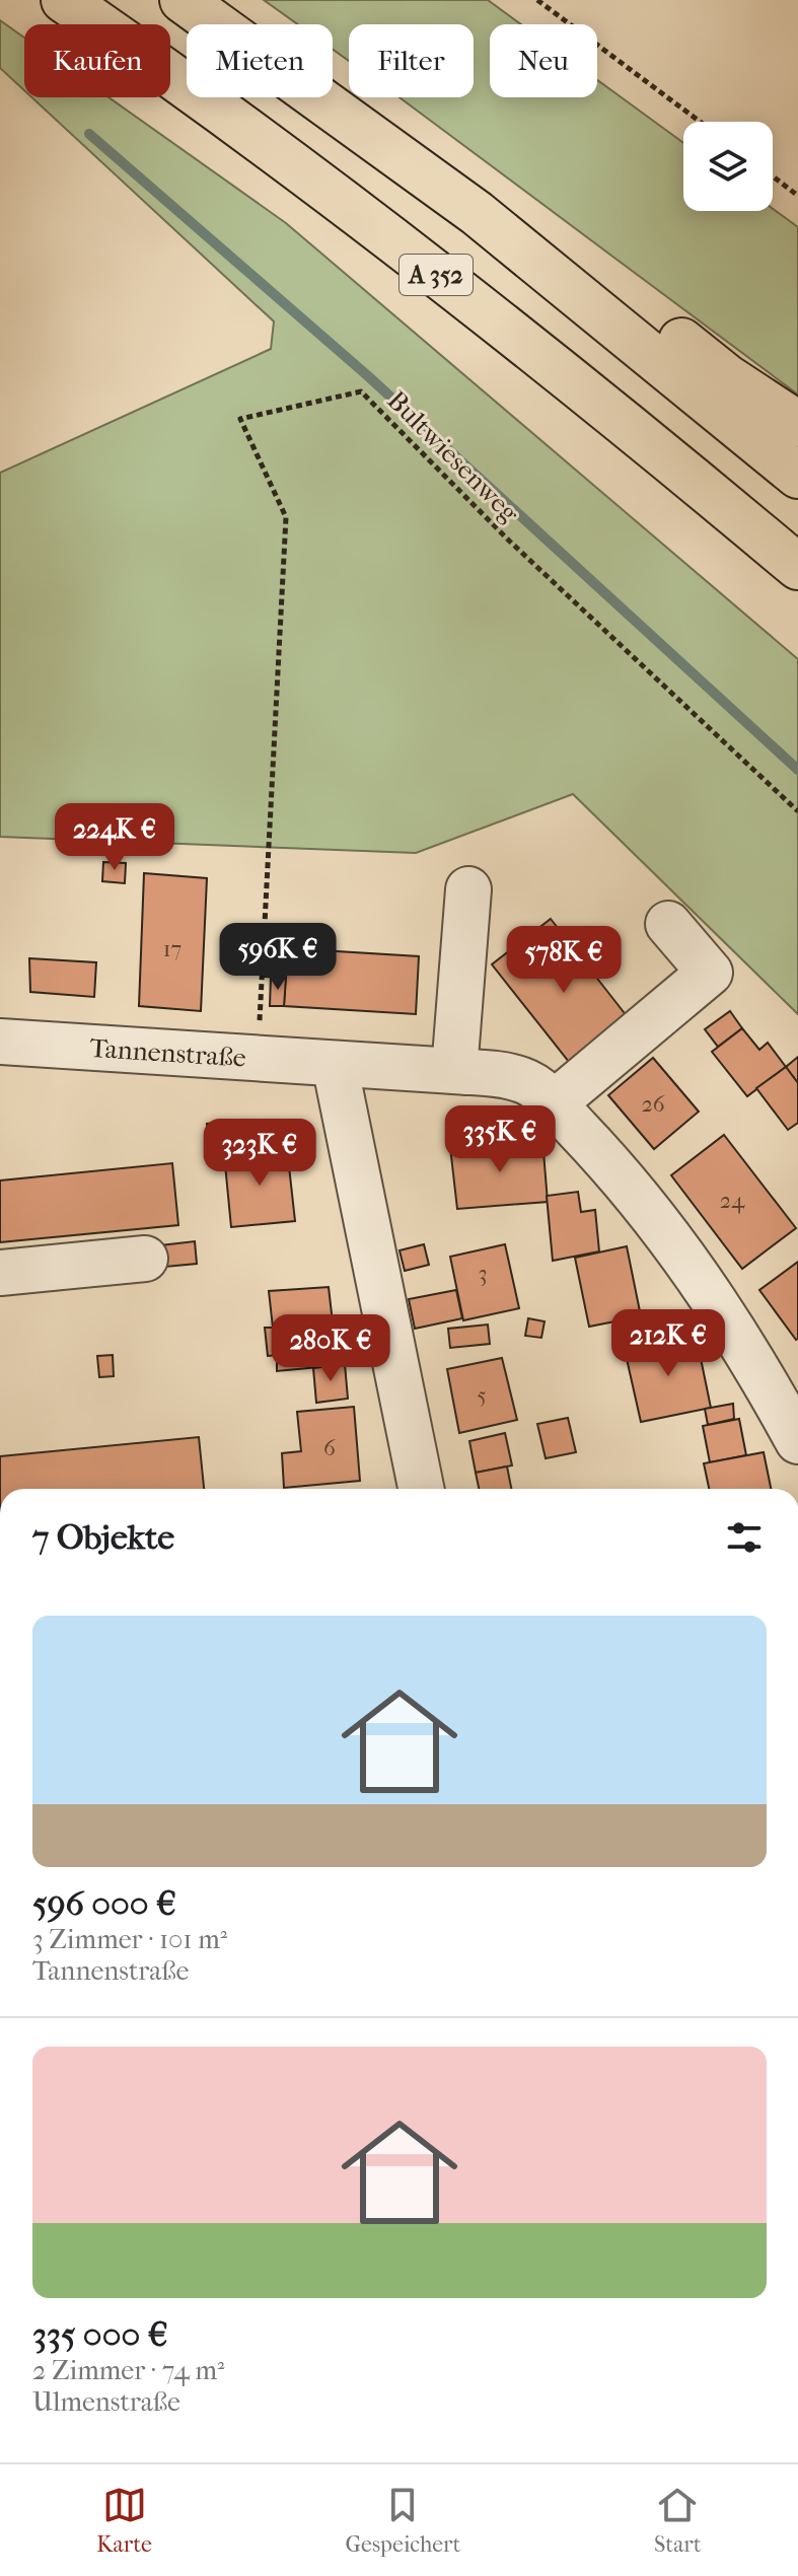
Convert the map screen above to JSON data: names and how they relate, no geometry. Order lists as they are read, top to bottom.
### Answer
{
  "streets": {
    "main road": ["A 352"],
    "street": ["Tannenstraße"],
    "path": ["Bultwiesenweg"]
  },
  "crossings": [
    ["Bultwiesenweg", "Tannenstraße"]
  ],
  "house_numbers": [
    "17",
    "26",
    "24",
    "3",
    "5",
    "6"
  ],
  "page": {
    "chip": [
      "Kaufen",
      "Mieten",
      "Filter",
      "Neu"
    ],
    "price": [
      "224K €",
      "596K €",
      "578K €",
      "335K €",
      "323K €",
      "212K €",
      "280K €"
    ],
    "heading": "7 Objekte",
    "list": [
      {
        "name": "596 000 €",
        "note": "3 Zimmer · 101 m² · Tannenstraße"
      },
      {
        "name": "335 000 €",
        "note": "2 Zimmer · 74 m² · Ulmenstraße"
      }
    ],
    "tabs": ["Karte", "Gespeichert", "Start"]
  }
}
